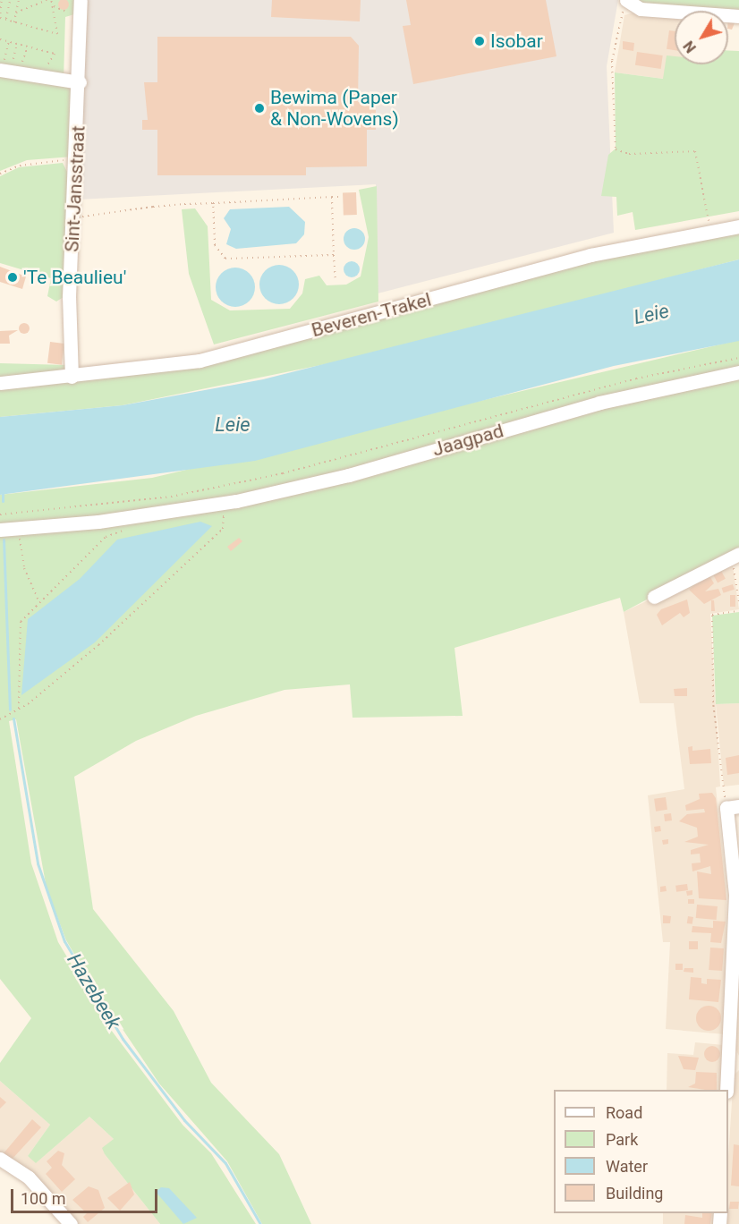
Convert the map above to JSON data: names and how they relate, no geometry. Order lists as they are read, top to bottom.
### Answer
{
  "streets": {
    "street": ["Sint-Jansstraat", "Beveren-Trakel", "Jaagpad"]
  },
  "crossings": [
    ["Sint-Jansstraat", "Beveren-Trakel"]
  ],
  "water": ["Leie", "Hazebeek"],
  "places": ["Isobar", "Bewima (Paper & Non-Wovens)", "'Te Beaulieu'"],
  "legend": [
    "Road",
    "Park",
    "Water",
    "Building"
  ],
  "scale_bar": "100 m",
  "north": "bottom left"
}
